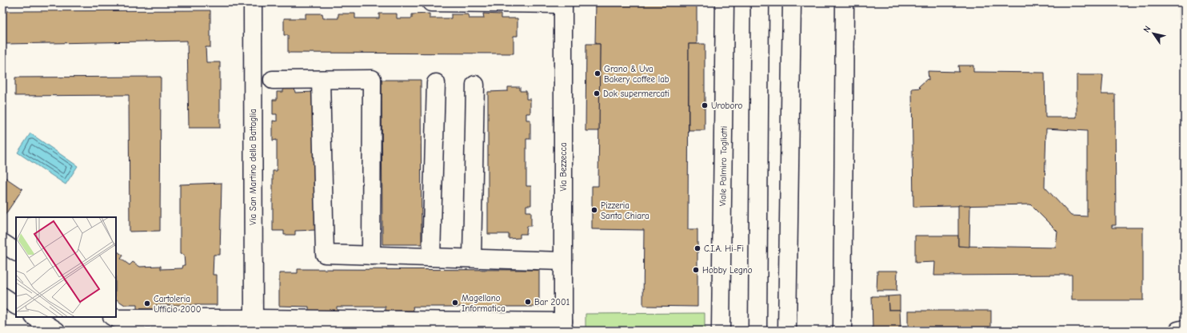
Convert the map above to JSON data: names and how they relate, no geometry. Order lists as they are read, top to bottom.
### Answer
{
  "streets": {
    "street": ["Viale Palmiro Togliatti", "Via San Martino della Battaglia", "Via Bezzecca"]
  },
  "places": [
    "Grano & Uva Bakery coffee lab",
    "Dok supermercati",
    "Uroboro",
    "Pizzeria Santa Chiara",
    "C.I.A. Hi-Fi",
    "Hobby Legno",
    "Bar 2001",
    "Magellano Informatica",
    "Cartoleria Ufficio 2000"
  ],
  "north": "top left"
}
